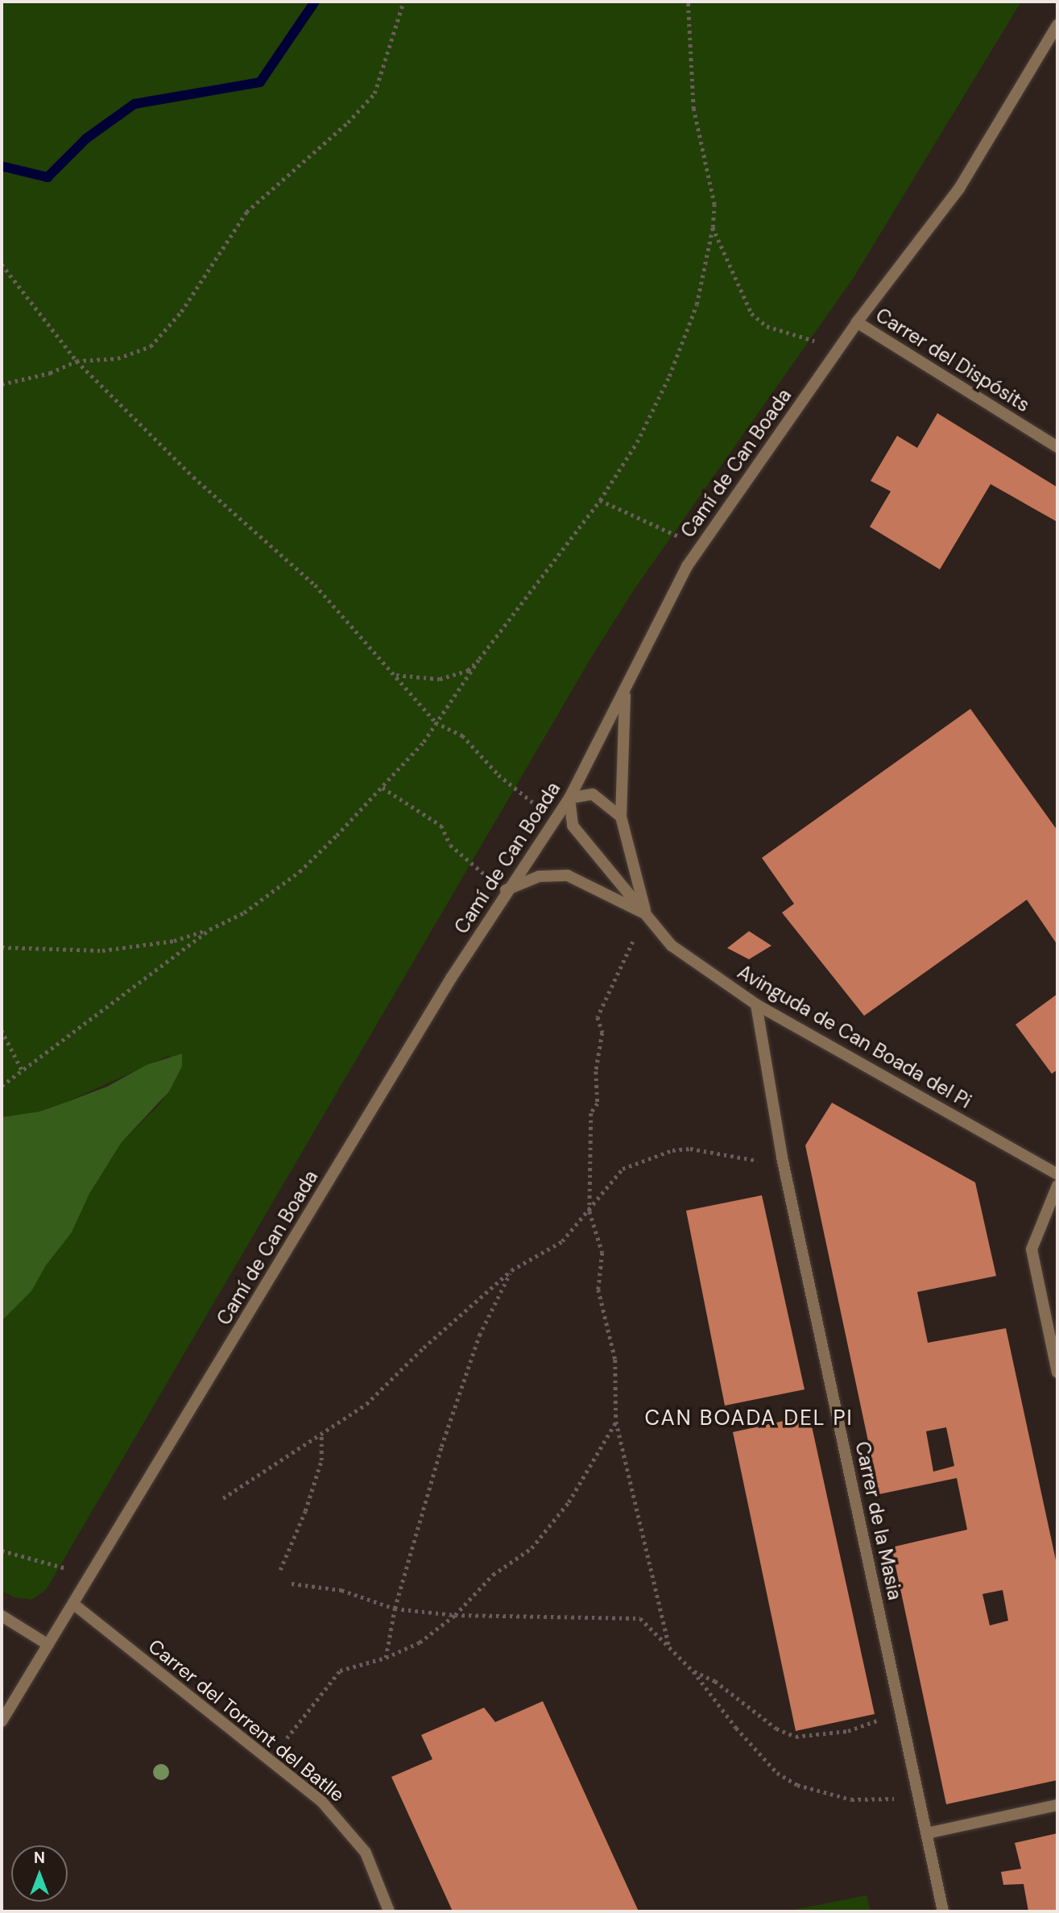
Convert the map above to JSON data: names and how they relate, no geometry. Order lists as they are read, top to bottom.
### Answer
{
  "streets": {
    "street": [
      "Carrer del Dispósits",
      "Camí de Can Boada",
      "Avinguda de Can Boada del Pi",
      "Carrer de la Masia",
      "Carrer del Torrent del Batlle"
    ]
  },
  "crossings": [
    ["Carrer del Dispósits", "Camí de Can Boada"],
    ["Camí de Can Boada", "Avinguda de Can Boada del Pi"],
    ["Camí de Can Boada", "Carrer del Torrent del Batlle"],
    ["Avinguda de Can Boada del Pi", "Carrer de la Masia"]
  ],
  "districts": ["CAN BOADA DEL PI"],
  "north": "top"
}
